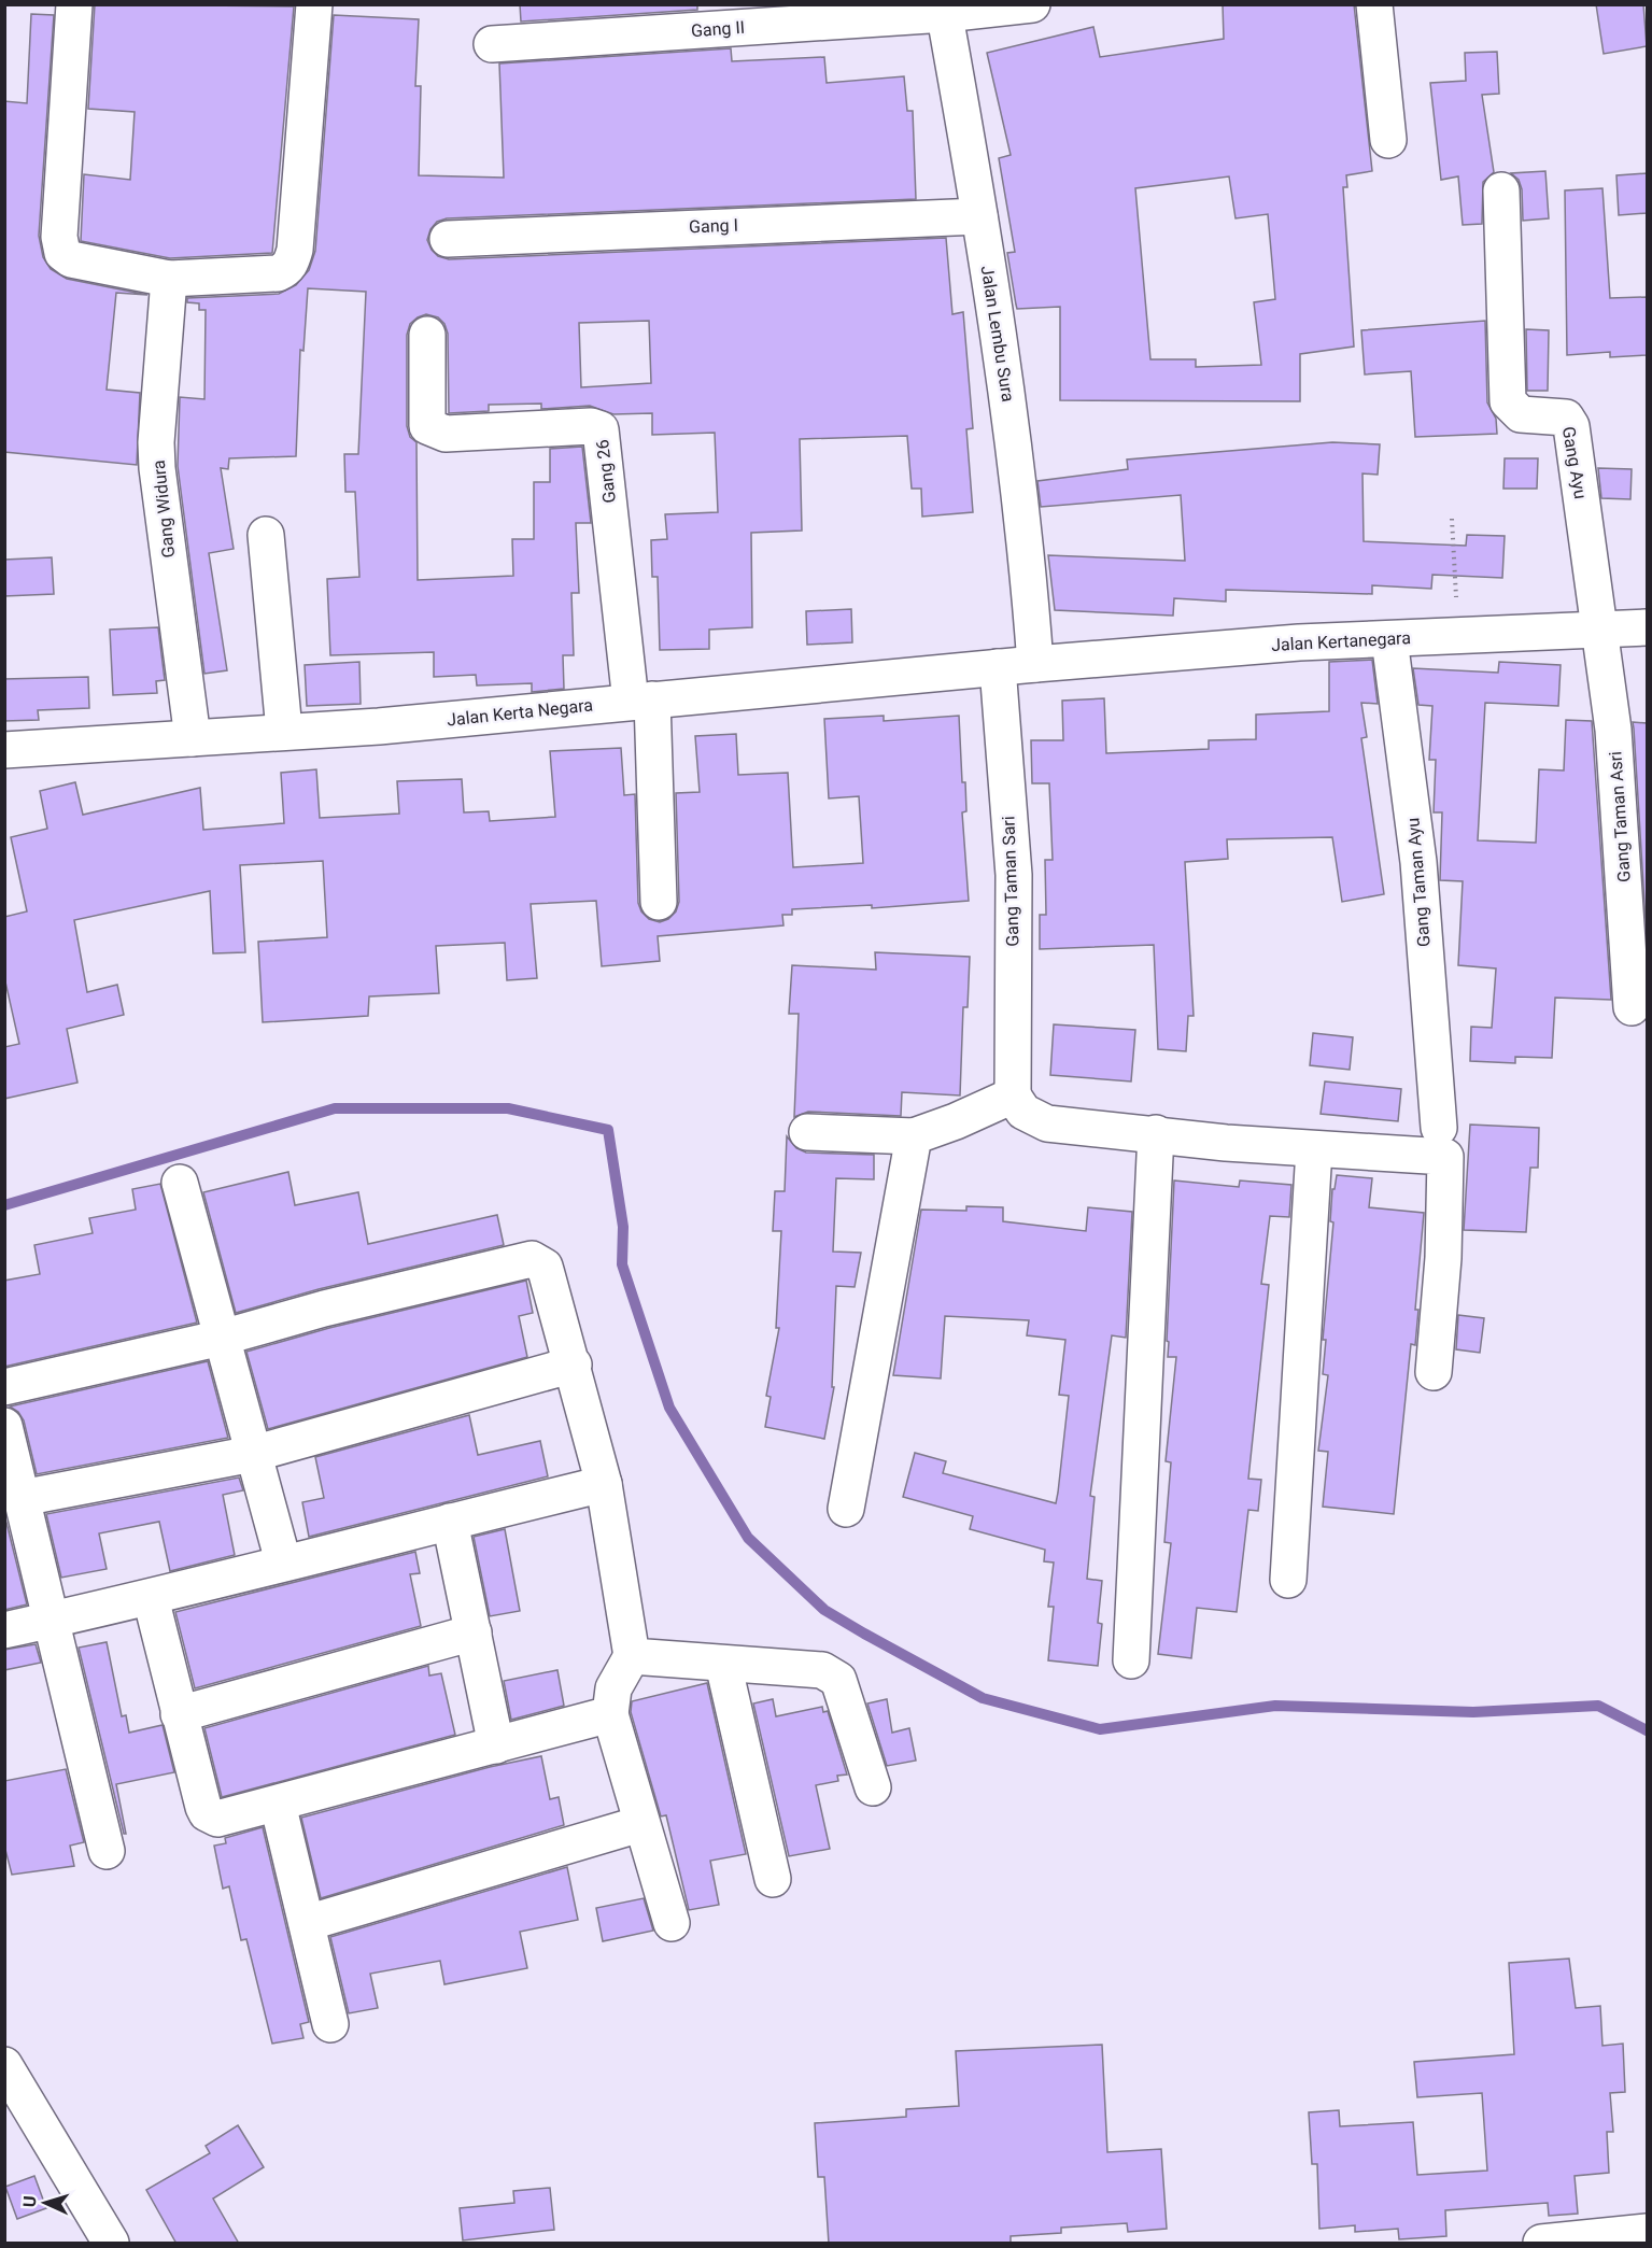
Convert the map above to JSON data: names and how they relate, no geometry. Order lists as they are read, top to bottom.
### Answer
{
  "streets": {
    "street": [
      "Gang II",
      "Gang I",
      "Jalan Lembu Sura",
      "Gang Ayu",
      "Gang 26",
      "Gang Widura",
      "Jalan Kertanegara",
      "Jalan Kerta Negara",
      "Gang Taman Asri",
      "Gang Taman Sari",
      "Gang Taman Ayu"
    ]
  },
  "crossings": [
    ["Gang II", "Jalan Lembu Sura"],
    ["Gang I", "Jalan Lembu Sura"],
    ["Jalan Lembu Sura", "Jalan Kertanegara"],
    ["Jalan Lembu Sura", "Jalan Kerta Negara"],
    ["Gang Ayu", "Jalan Kertanegara"],
    ["Gang Ayu", "Gang Taman Asri"],
    ["Gang 26", "Jalan Kerta Negara"],
    ["Gang Widura", "Jalan Kerta Negara"],
    ["Jalan Kertanegara", "Jalan Kerta Negara"],
    ["Jalan Kertanegara", "Gang Taman Asri"],
    ["Jalan Kertanegara", "Gang Taman Ayu"],
    ["Jalan Kerta Negara", "Gang Taman Sari"]
  ],
  "north": "left"
}
